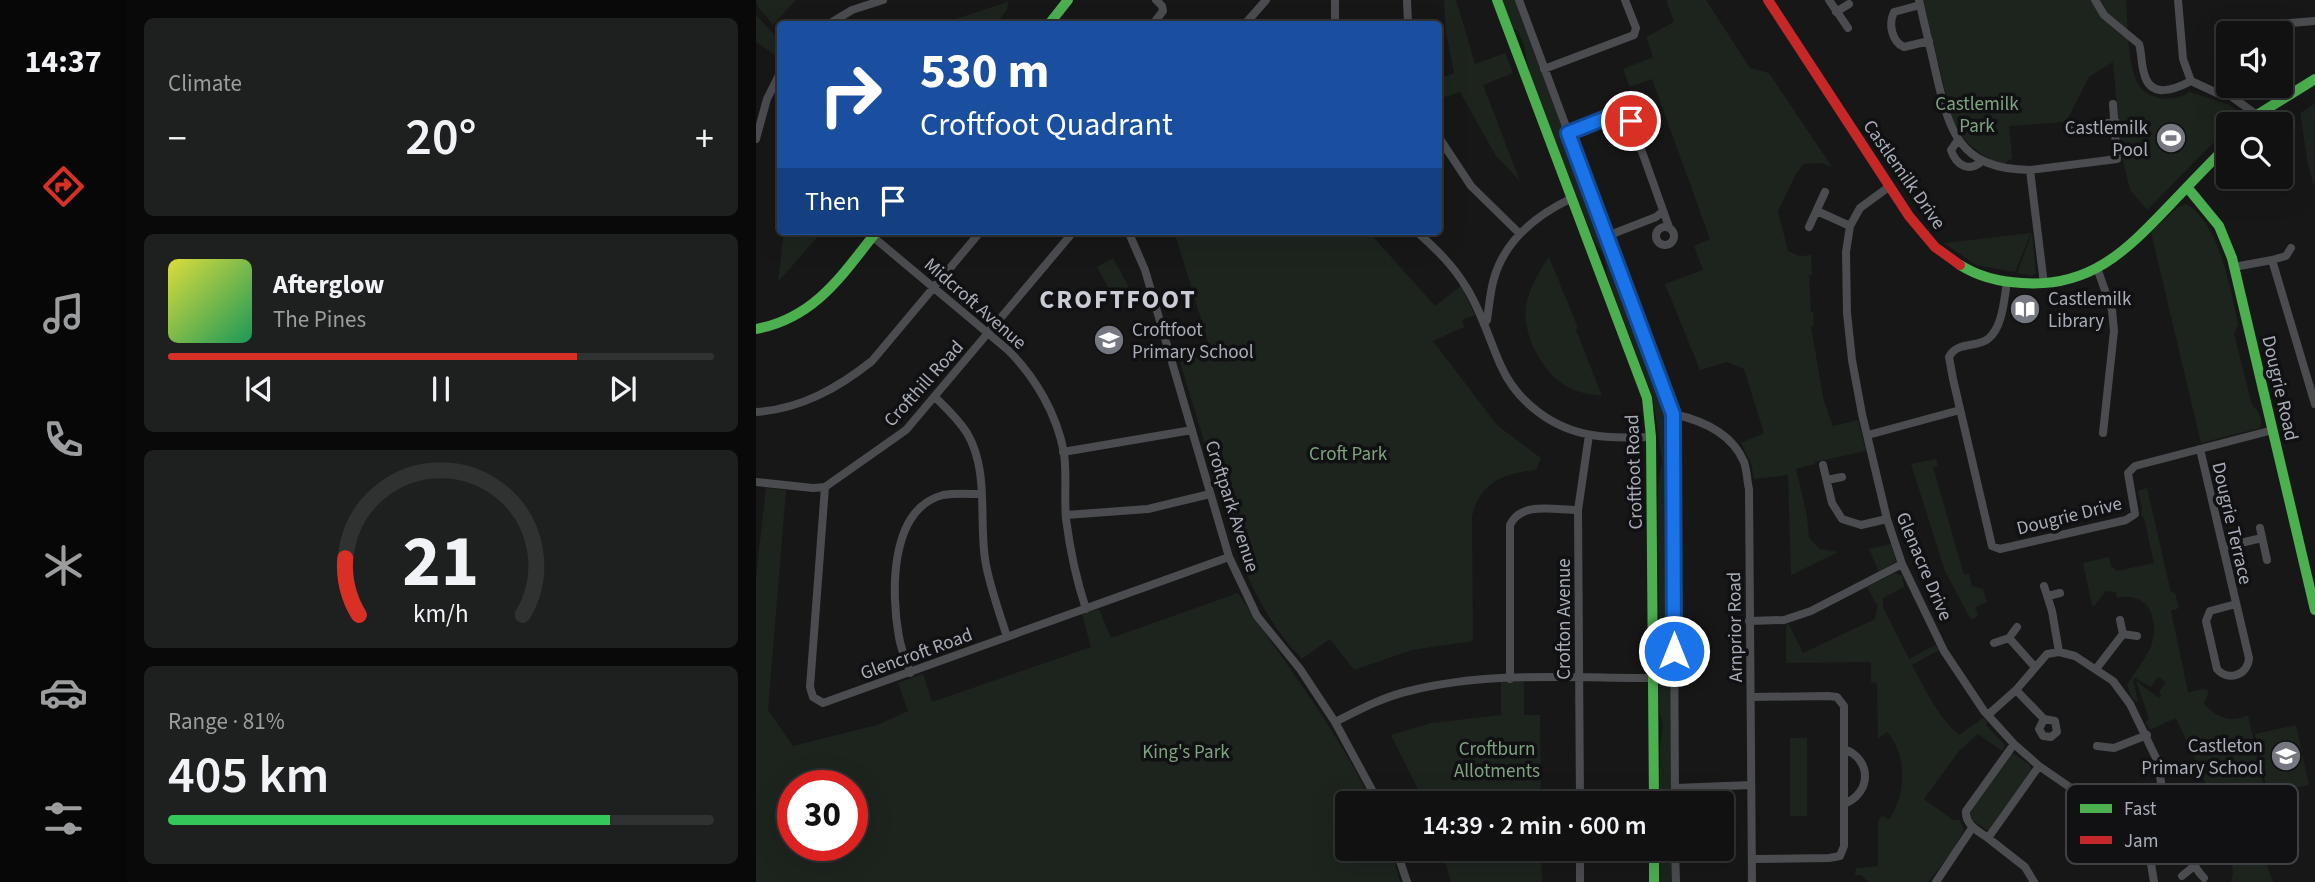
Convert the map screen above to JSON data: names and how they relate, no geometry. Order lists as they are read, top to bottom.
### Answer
{
  "streets": {
    "street": [
      "Castlemilk Drive",
      "Midcroft Avenue",
      "Crofthill Road",
      "Dougrie Road",
      "Croftfoot Road",
      "Croftpark Avenue",
      "Dougrie Drive",
      "Dougrie Terrace",
      "Glenacre Drive",
      "Crofton Avenue",
      "Arnprior Road",
      "Glencroft Road"
    ]
  },
  "crossings": [
    ["Castlemilk Drive", "Dougrie Road"],
    ["Castlemilk Drive", "Dougrie Drive"],
    ["Midcroft Avenue", "Crofthill Road"],
    ["Midcroft Avenue", "Glencroft Road"],
    ["Crofthill Road", "Glencroft Road"],
    ["Dougrie Road", "Dougrie Drive"],
    ["Croftfoot Road", "Arnprior Road"],
    ["Croftpark Avenue", "Glencroft Road"],
    ["Dougrie Drive", "Dougrie Terrace"]
  ],
  "districts": ["CROFTFOOT"],
  "parks": [
    "Castlemilk Park",
    "Croft Park",
    "Croftburn Allotments",
    "King's Park"
  ],
  "places": {
    "sports": ["Castlemilk Pool"],
    "library": ["Castlemilk Library"],
    "school or university": ["Croftfoot Primary School", "Castleton Primary School"]
  },
  "legend": ["Fast", "Jam"],
  "page": {
    "tabs": "14:37",
    "tile": [
      "Climate",
      ["Range · 81%", "405 km"]
    ],
    "turn": ["530 m", "Croftfoot Quadrant"],
    "heat": ["−", "20°", "+"],
    "then": "Then",
    "song": ["Afterglow", "The Pines"],
    "limit": "30",
    "trip": "14:39 · 2 min · 600 m",
    "gauge": ["21", "km/h"]
  }
}
